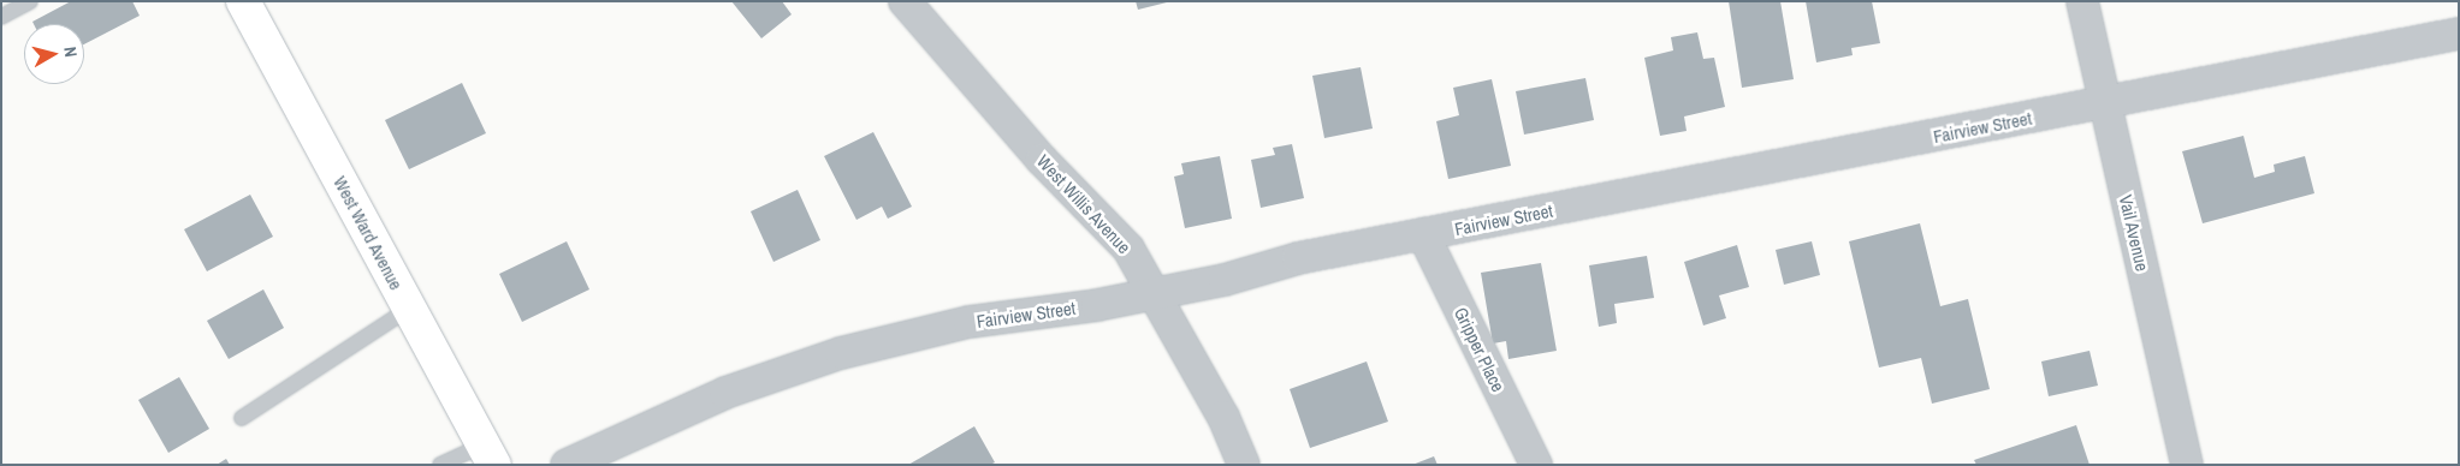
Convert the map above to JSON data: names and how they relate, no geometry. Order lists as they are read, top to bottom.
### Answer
{
  "streets": {
    "street": [
      "Fairview Street",
      "West Willis Avenue",
      "West Ward Avenue",
      "Vail Avenue",
      "Gripper Place"
    ]
  },
  "crossings": [
    ["Fairview Street", "West Willis Avenue"],
    ["Fairview Street", "Vail Avenue"],
    ["Fairview Street", "Gripper Place"]
  ],
  "north": "right"
}
